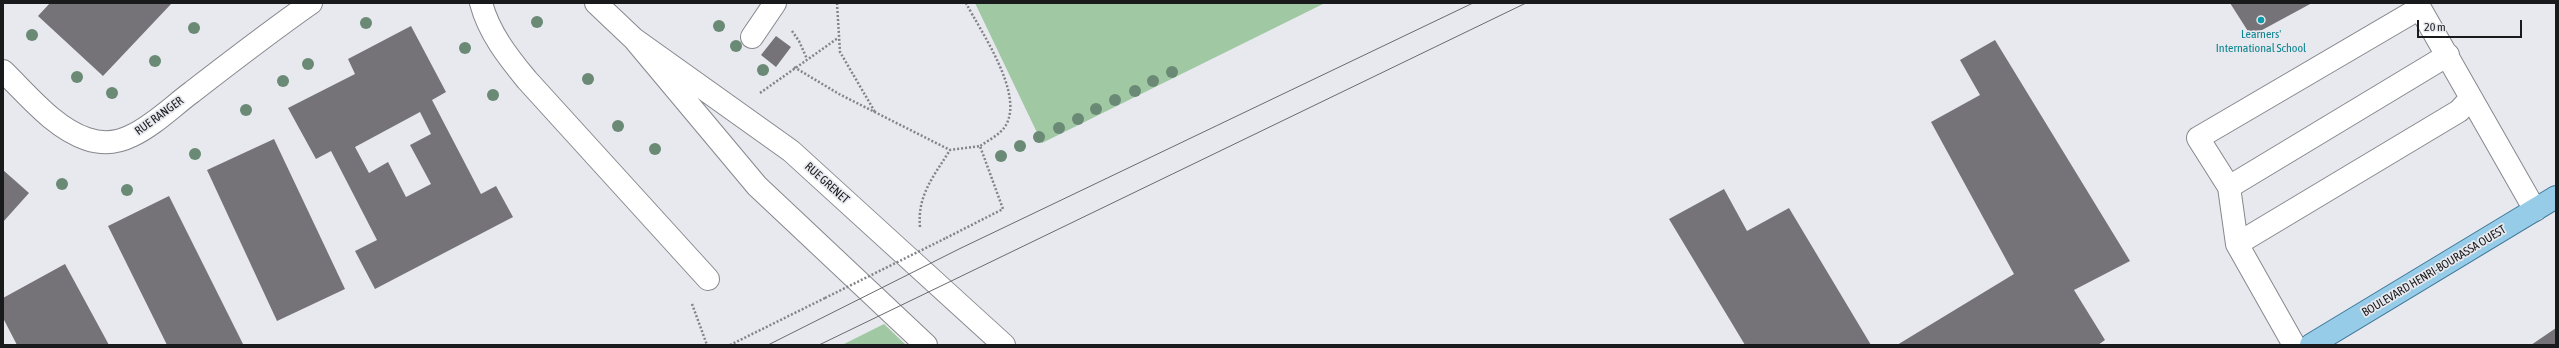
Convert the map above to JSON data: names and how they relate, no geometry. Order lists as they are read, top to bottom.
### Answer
{
  "streets": {
    "main road": ["BOULEVARD HENRI-BOURASSA OUEST"],
    "street": ["RUE RANGER", "RUE GRENET"]
  },
  "places": ["Learners' International School"],
  "scale_bar": "20 m"
}
